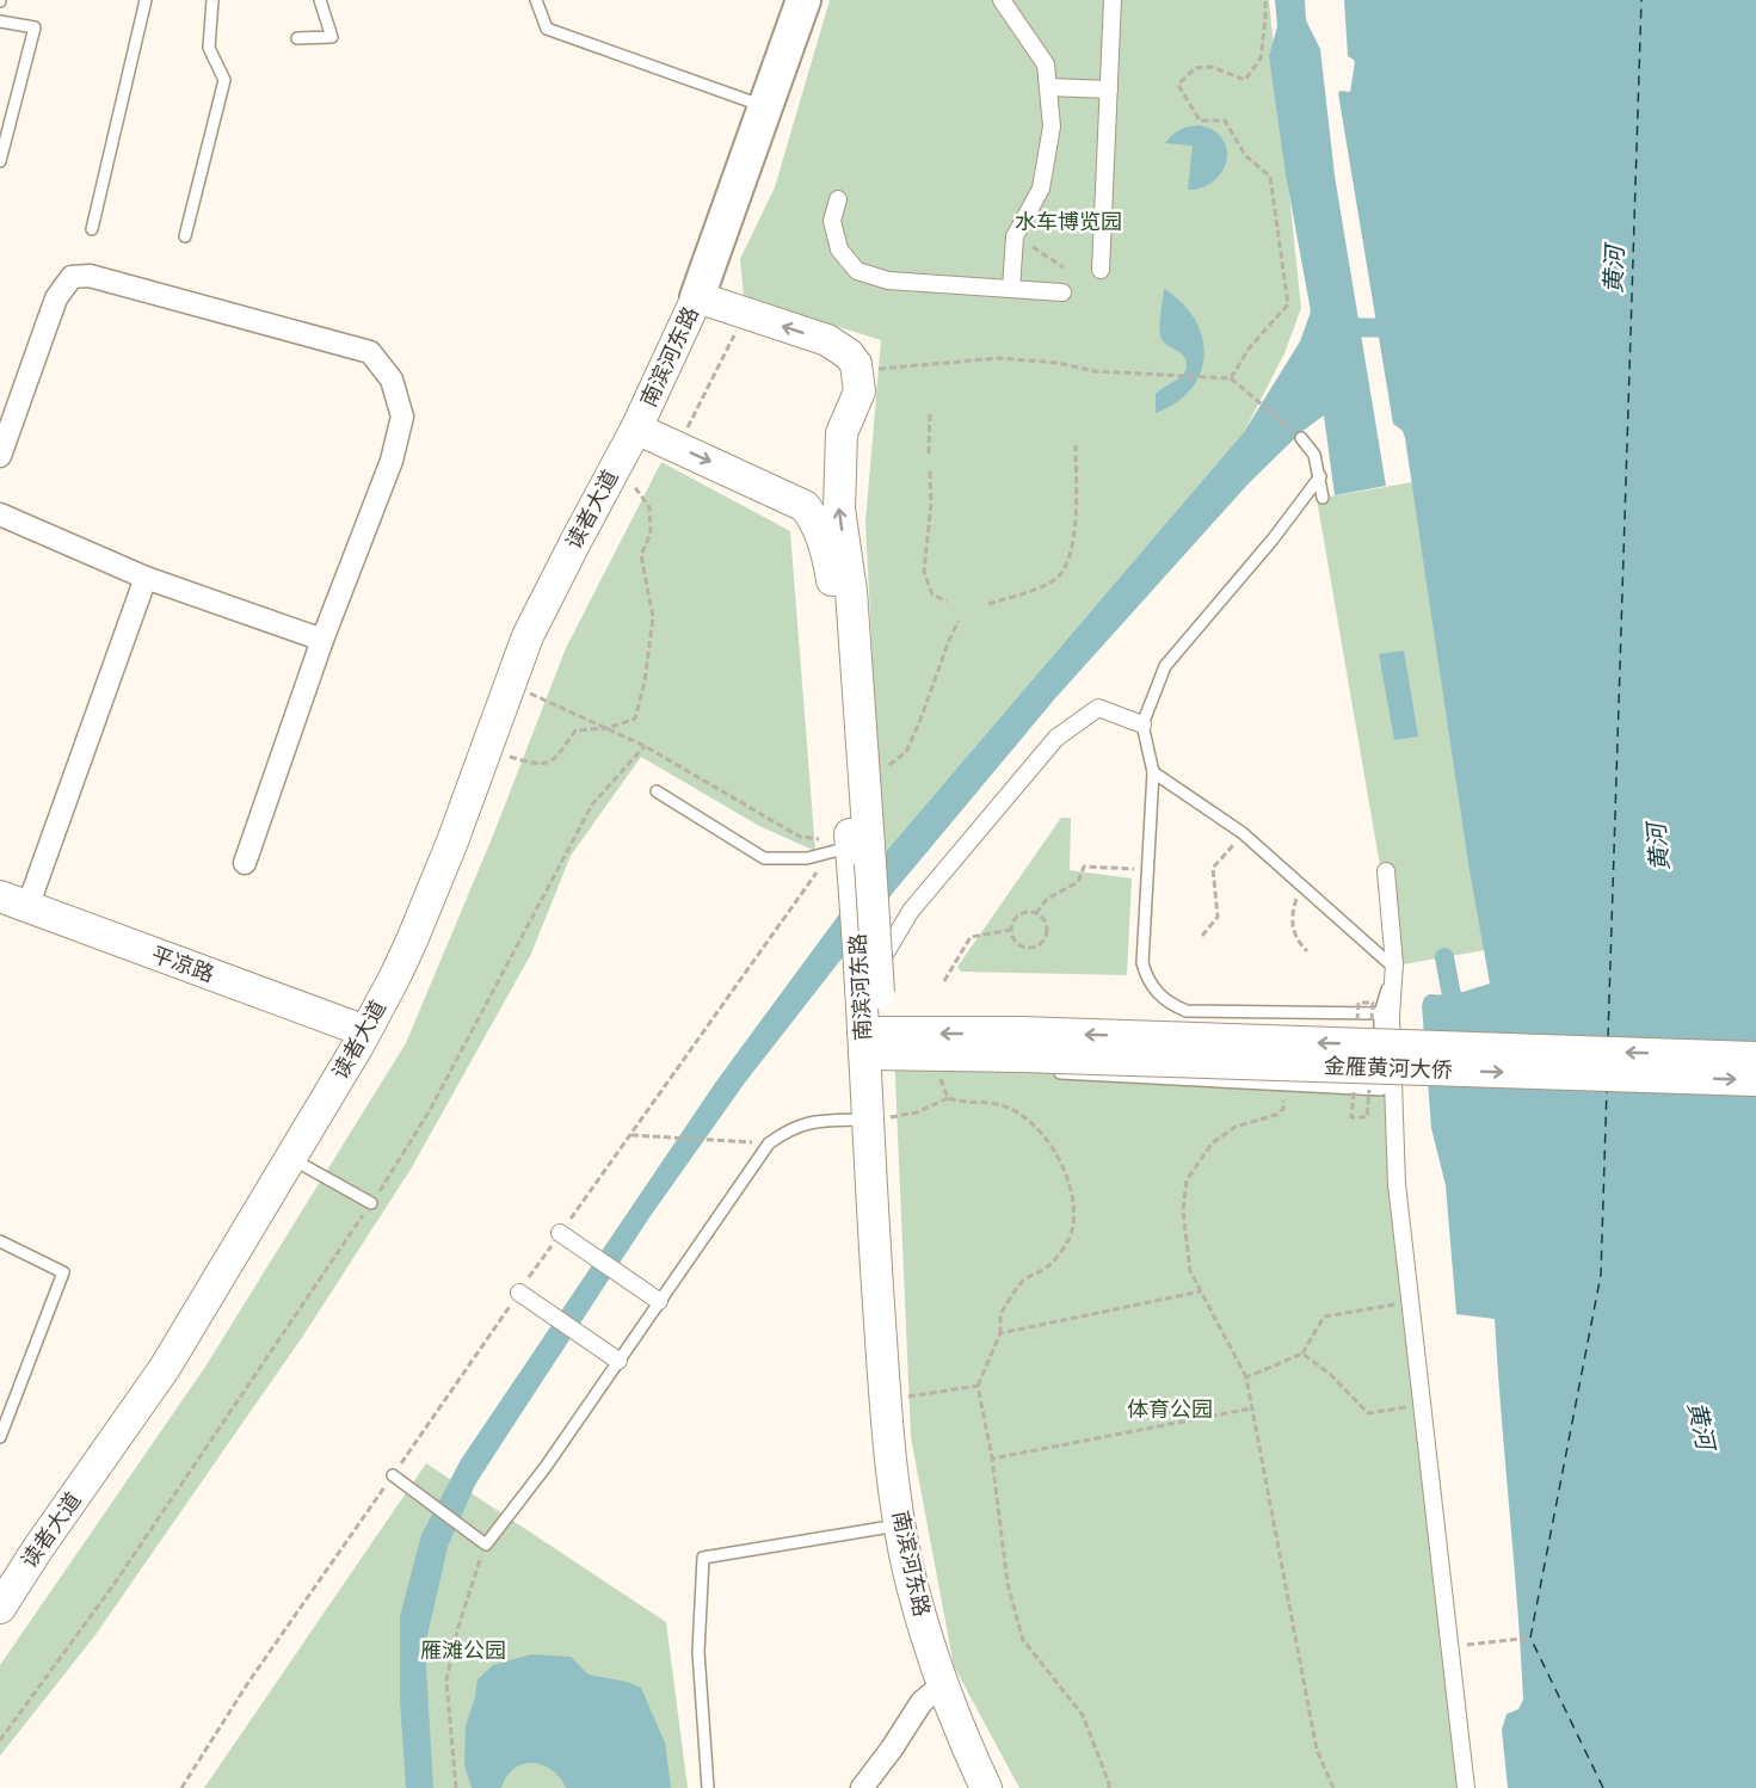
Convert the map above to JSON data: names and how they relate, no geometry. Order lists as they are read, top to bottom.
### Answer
{
  "streets": {
    "main road": [
      "南滨河东路",
      "读者大道",
      "平凉路",
      "金雁黄河大侨"
    ]
  },
  "crossings": [
    ["南滨河东路", "读者大道"],
    ["读者大道", "平凉路"]
  ],
  "water": ["黄河"],
  "parks": ["水车博览园", "体育公园", "雁滩公园"]
}
